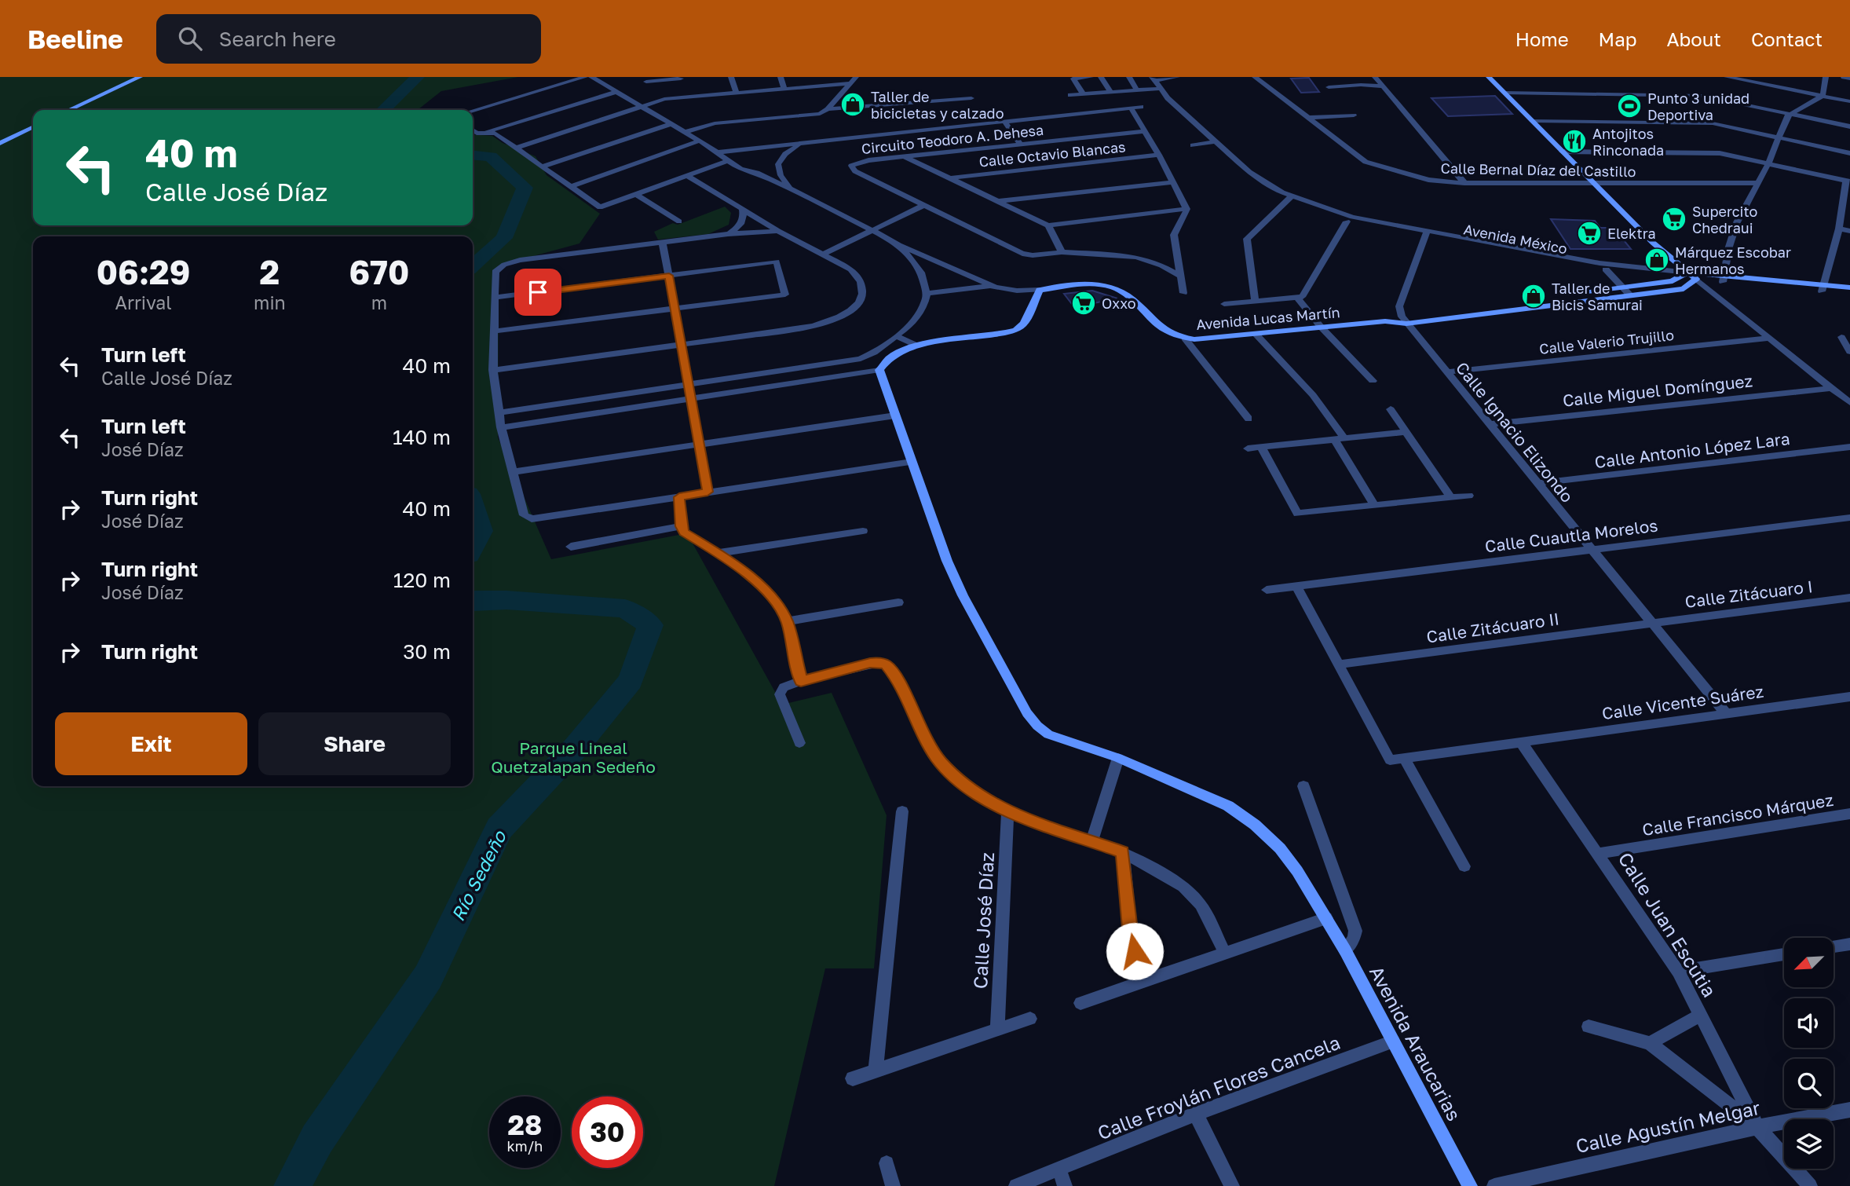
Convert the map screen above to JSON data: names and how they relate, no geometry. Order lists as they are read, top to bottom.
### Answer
{
  "streets": {
    "street": [
      "Circuito Teodoro A. Dehesa",
      "Calle Octavio Blancas",
      "Calle Bernal Díaz del Castillo",
      "Avenida México",
      "Avenida Lucas Martín",
      "Calle Valerio Trujillo",
      "Calle Miguel Domínguez",
      "Calle Ignacio Elizondo",
      "Calle Antonio López Lara",
      "Calle Cuautla Morelos",
      "Calle Zitácuaro I",
      "Calle Zitácuaro II",
      "Calle Vicente Suárez",
      "Calle Francisco Márquez",
      "Calle José Díaz",
      "Calle Juan Escutia",
      "Avenida Araucarias",
      "Calle Froylán Flores Cancela",
      "Calle Agustín Melgar"
    ]
  },
  "crossings": [
    ["Avenida México", "Avenida Lucas Martín"],
    ["Avenida Lucas Martín", "Calle Ignacio Elizondo"],
    ["Calle Valerio Trujillo", "Calle Ignacio Elizondo"],
    ["Calle Miguel Domínguez", "Calle Ignacio Elizondo"],
    ["Calle Ignacio Elizondo", "Calle Antonio López Lara"],
    ["Calle Ignacio Elizondo", "Calle Cuautla Morelos"],
    ["Calle Ignacio Elizondo", "Calle Zitácuaro I"],
    ["Calle Ignacio Elizondo", "Calle Zitácuaro II"],
    ["Calle Ignacio Elizondo", "Calle Vicente Suárez"],
    ["Calle Zitácuaro I", "Calle Zitácuaro II"],
    ["Calle Zitácuaro II", "Calle Vicente Suárez"],
    ["Calle Vicente Suárez", "Calle Juan Escutia"],
    ["Calle Francisco Márquez", "Calle Juan Escutia"],
    ["Calle Juan Escutia", "Calle Agustín Melgar"],
    ["Avenida Araucarias", "Calle Froylán Flores Cancela"]
  ],
  "water": ["Río Sedeño"],
  "parks": ["Parque Lineal Quetzalapan Sedeño"],
  "places": {
    "shop": ["Taller de bicicletas y calzado", "Márquez Escobar Hermanos", "Taller de Bicis Samurai"],
    "sports": ["Punto 3 unidad Deportiva"],
    "restaurant": ["Antojitos Rinconada"],
    "supermarket": ["Supercito Chedraui", "Elektra", "Oxxo"]
  },
  "north": "bottom left",
  "page": {
    "header": "Beeline",
    "search": "Search here",
    "nav": [
      "Home",
      "Map",
      "About",
      "Contact"
    ],
    "turn": ["40 m", "Calle José Díaz"],
    "eta": [
      "06:29",
      "Arrival",
      "2",
      "min",
      "670",
      "m"
    ],
    "list": [
      {
        "name": "Turn left",
        "note": "Calle José Díaz",
        "value": "40 m"
      },
      {
        "name": "Turn left",
        "note": "José Díaz",
        "value": "140 m"
      },
      {
        "name": "Turn right",
        "note": "José Díaz",
        "value": "40 m"
      },
      {
        "name": "Turn right",
        "note": "José Díaz",
        "value": "120 m"
      },
      {
        "name": "Turn right",
        "value": "30 m"
      }
    ],
    "buttons": ["Exit", "Share"],
    "speed": "28 km/h",
    "limit": "30"
  }
}
